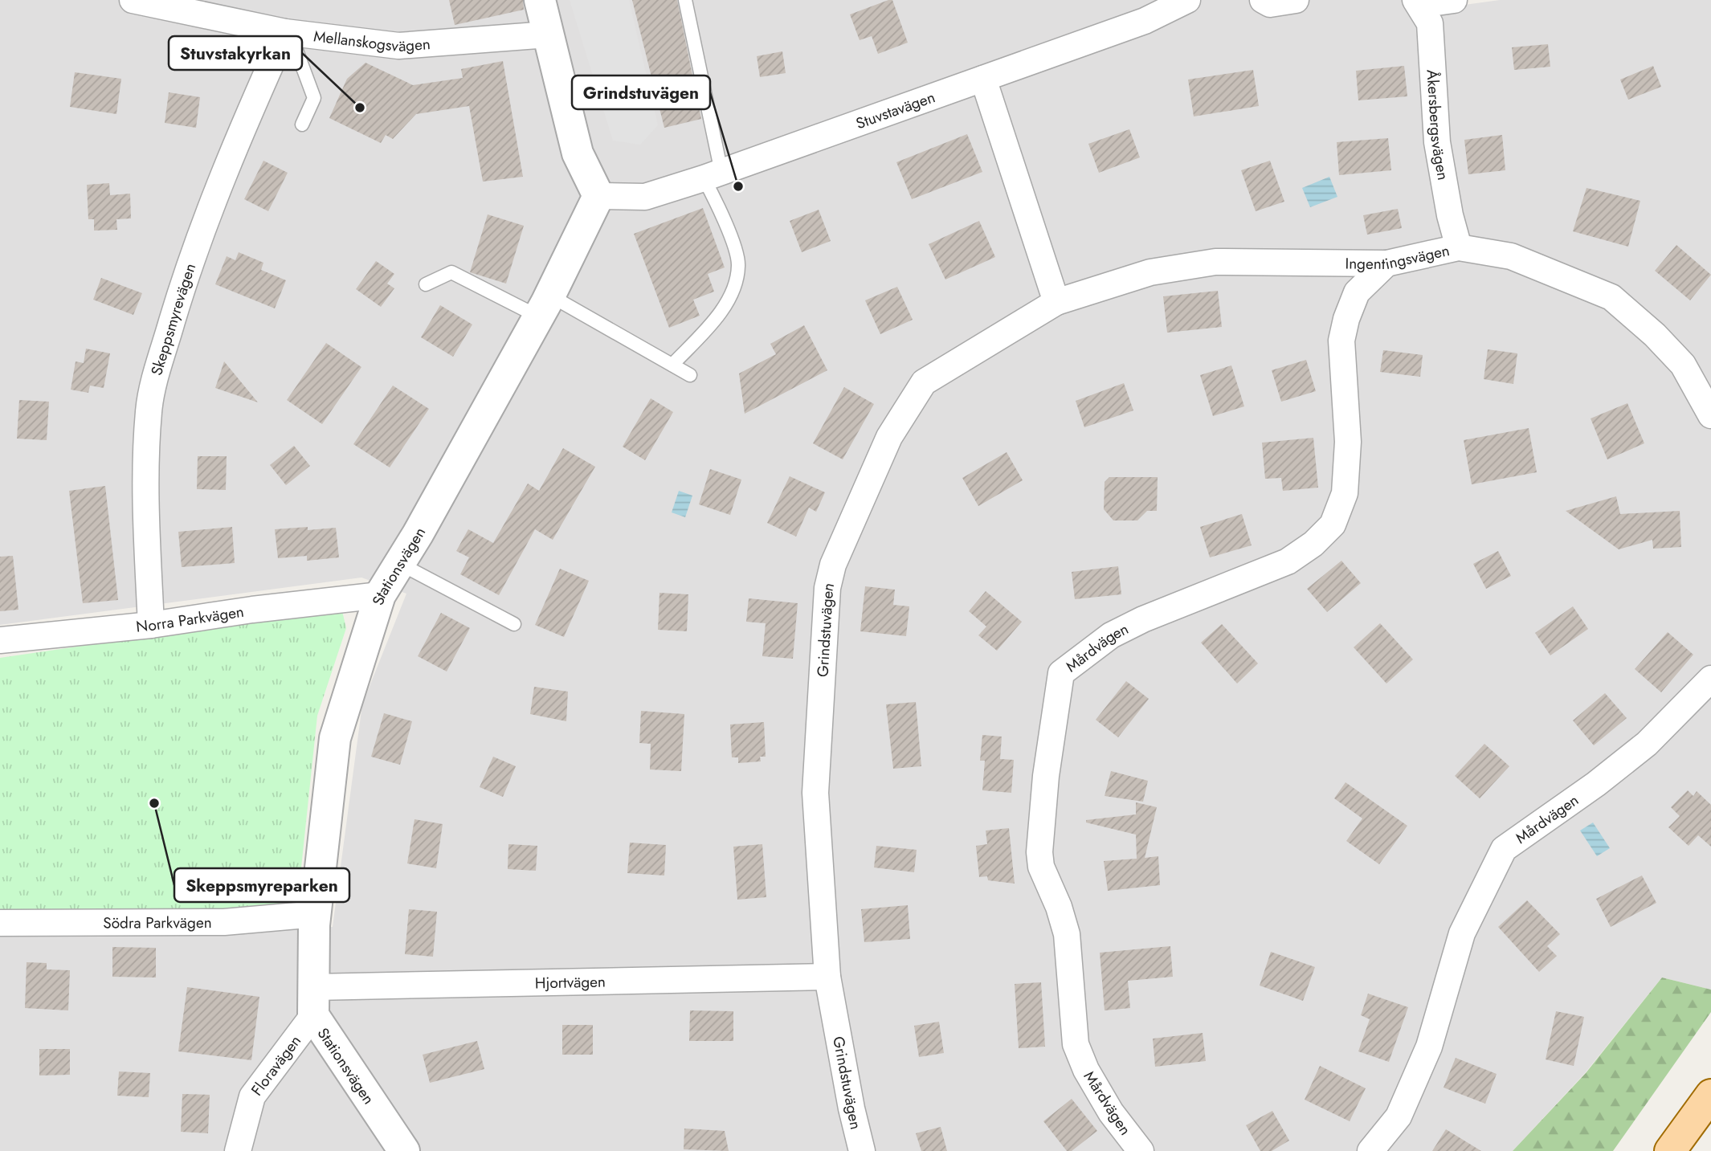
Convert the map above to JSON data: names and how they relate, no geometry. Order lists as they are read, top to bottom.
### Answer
{
  "streets": {
    "street": [
      "Mellanskogsvägen",
      "Stuvstavägen",
      "Åkersbergsvägen",
      "Ingentingsvägen",
      "Skeppsmyrevägen",
      "Stationsvägen",
      "Norra Parkvägen",
      "Grindstuvägen",
      "Mårdvägen",
      "Södra Parkvägen",
      "Hjortvägen",
      "Floravägen"
    ]
  },
  "crossings": [
    ["Mellanskogsvägen", "Skeppsmyrevägen"],
    ["Stuvstavägen", "Stationsvägen"],
    ["Åkersbergsvägen", "Ingentingsvägen"],
    ["Ingentingsvägen", "Grindstuvägen"],
    ["Ingentingsvägen", "Mårdvägen"],
    ["Skeppsmyrevägen", "Norra Parkvägen"],
    ["Stationsvägen", "Norra Parkvägen"],
    ["Stationsvägen", "Södra Parkvägen"],
    ["Stationsvägen", "Hjortvägen"],
    ["Stationsvägen", "Floravägen"],
    ["Grindstuvägen", "Hjortvägen"],
    ["Hjortvägen", "Floravägen"]
  ],
  "places": ["Stuvstakyrkan", "Grindstuvägen", "Skeppsmyreparken"]
}
